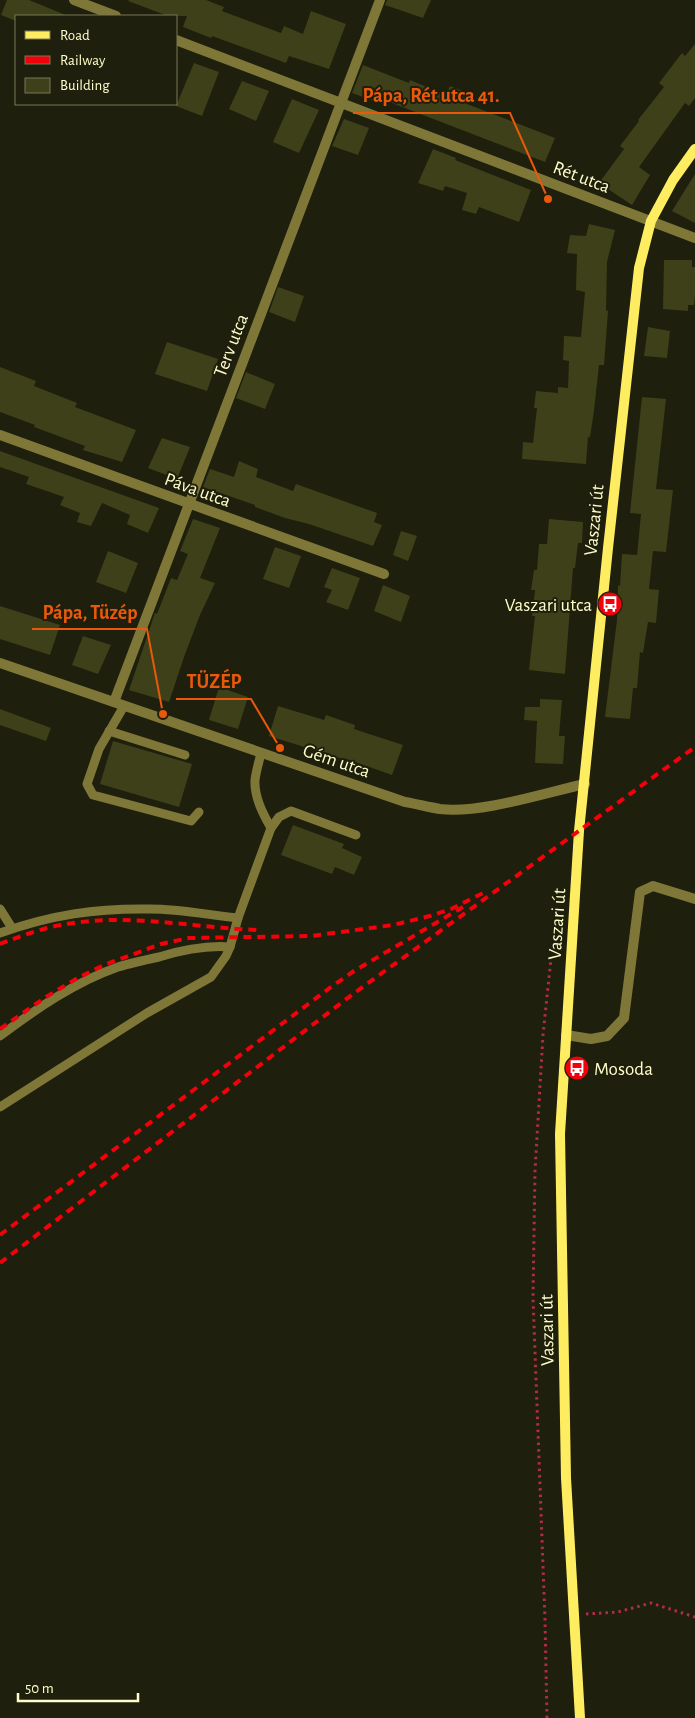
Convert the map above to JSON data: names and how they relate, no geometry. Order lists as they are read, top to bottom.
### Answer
{
  "streets": {
    "main road": ["Vaszari út"],
    "street": [
      "Rét utca",
      "Terv utca",
      "Páva utca",
      "Gém utca"
    ]
  },
  "crossings": [
    ["Rét utca", "Terv utca"],
    ["Rét utca", "Vaszari út"],
    ["Terv utca", "Páva utca"],
    ["Terv utca", "Gém utca"],
    ["Vaszari út", "Gém utca"]
  ],
  "places": {
    "other": ["Pápa, Rét utca 41.", "Pápa, Tüzép", "TÜZÉP"],
    "bus stop": ["Vaszari utca", "Mosoda"]
  },
  "legend": ["Road", "Railway", "Building"],
  "scale_bar": "50 m"
}
